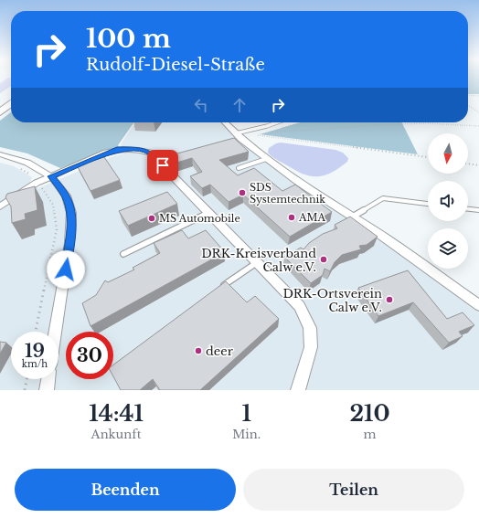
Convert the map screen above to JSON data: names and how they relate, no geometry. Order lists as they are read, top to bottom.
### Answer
{
  "places": [
    "SDS Systemtechnik",
    "AMA",
    "MS Automobile",
    "DRK-Kreisverband Calw e.V.",
    "DRK-Ortsverein Calw e.V.",
    "deer"
  ],
  "north": "bottom",
  "page": {
    "turn": ["100 m", "Rudolf-Diesel-Straße"],
    "speed": "19 km/h",
    "limit": "30",
    "eta": [
      "14:41",
      "Ankunft",
      "1",
      "Min.",
      "210",
      "m"
    ],
    "buttons": ["Beenden", "Teilen"]
  }
}
